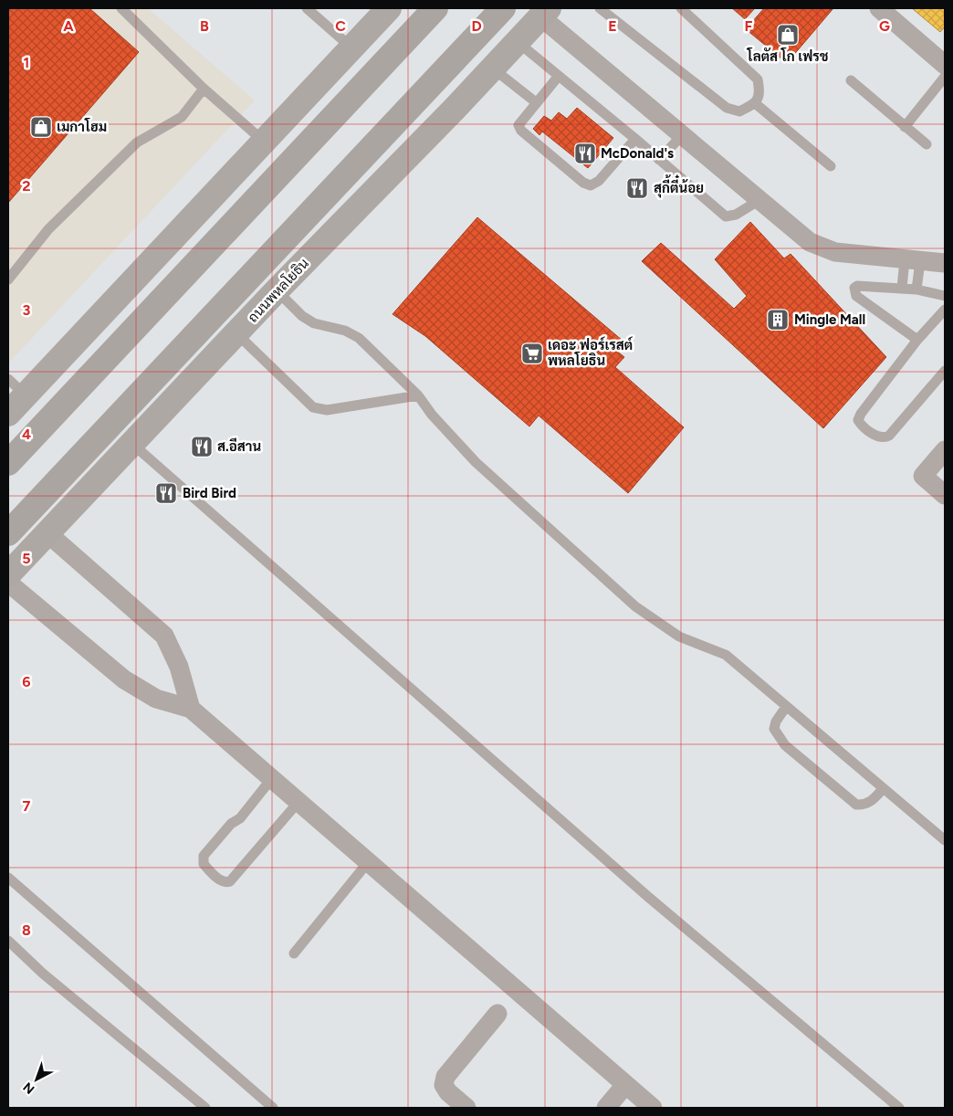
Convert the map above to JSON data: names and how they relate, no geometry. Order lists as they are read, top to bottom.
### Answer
{
  "streets": {
    "main road": ["ถนนพหลโยธิน"]
  },
  "places": {
    "shop": ["โลตัส โก เฟรช", "เมกาโฮม"],
    "restaurant": [
      "McDonald's",
      "สุกี้ตี๋น้อย",
      "ส.อีสาน",
      "Bird Bird"
    ],
    "building": ["Mingle Mall"],
    "supermarket": ["เดอะ ฟอร์เรสต์ พหลโยธิน"]
  },
  "north": "bottom left",
  "grid": {
    "columns": [
      "A",
      "B",
      "C",
      "D",
      "E",
      "F",
      "G"
    ],
    "rows": [
      "1",
      "2",
      "3",
      "4",
      "5",
      "6",
      "7",
      "8"
    ]
  }
}
